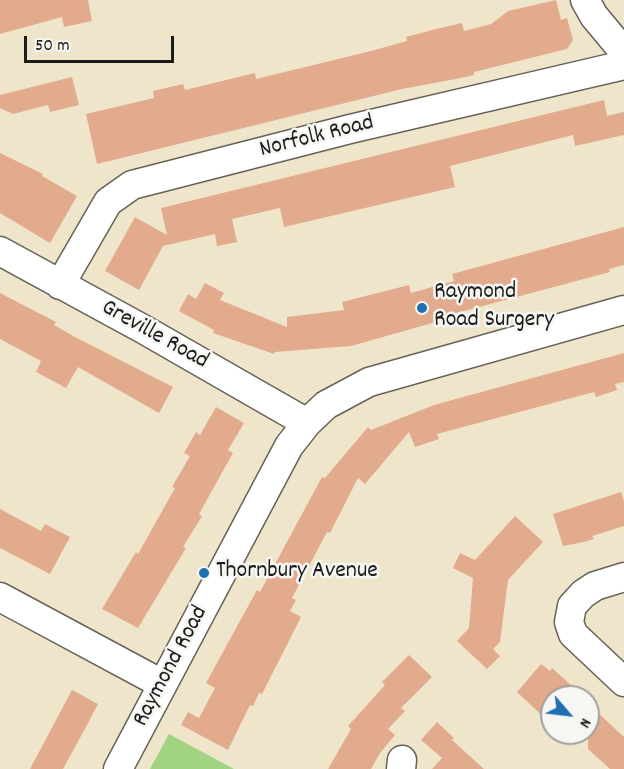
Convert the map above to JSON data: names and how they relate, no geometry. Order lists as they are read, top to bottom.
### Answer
{
  "streets": {
    "street": ["Norfolk Road", "Greville Road", "Raymond Road"]
  },
  "crossings": [
    ["Norfolk Road", "Greville Road"],
    ["Greville Road", "Raymond Road"]
  ],
  "places": ["Raymond Road Surgery", "Thornbury Avenue"],
  "scale_bar": "50 m",
  "north": "bottom right"
}
